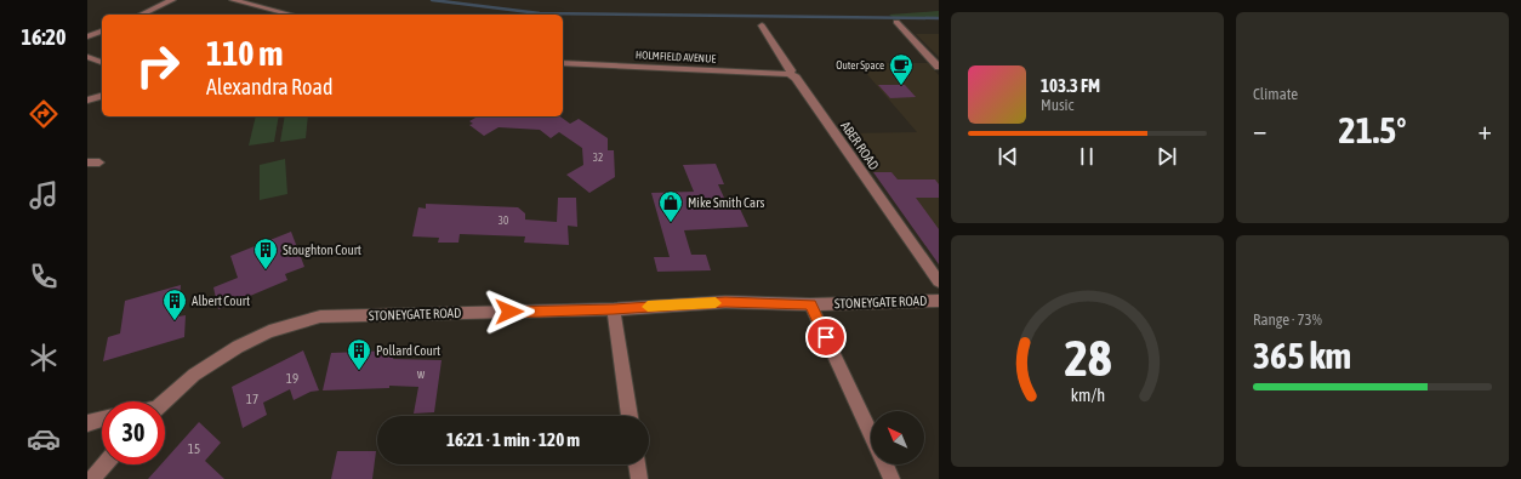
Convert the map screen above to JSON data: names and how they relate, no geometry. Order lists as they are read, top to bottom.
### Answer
{
  "streets": {
    "street": ["HOLMFIELD AVENUE", "ABER ROAD", "STONEYGATE ROAD"]
  },
  "crossings": [
    ["HOLMFIELD AVENUE", "ABER ROAD"]
  ],
  "places": {
    "cafe": ["Outer Space"],
    "shop": ["Mike Smith Cars"],
    "building": ["Stoughton Court", "Albert Court", "Pollard Court"]
  },
  "house_numbers": [
    "32",
    "30",
    "w",
    "19",
    "17",
    "15"
  ],
  "north": "top left",
  "page": {
    "tabs": "16:20",
    "tile": [
      "Climate",
      ["Range · 73%", "365 km"]
    ],
    "turn": ["110 m", "Alexandra Road"],
    "song": ["103.3 FM", "Music"],
    "heat": ["−", "21.5°", "+"],
    "limit": "30",
    "trip": "16:21 · 1 min · 120 m",
    "gauge": ["28", "km/h"]
  }
}
